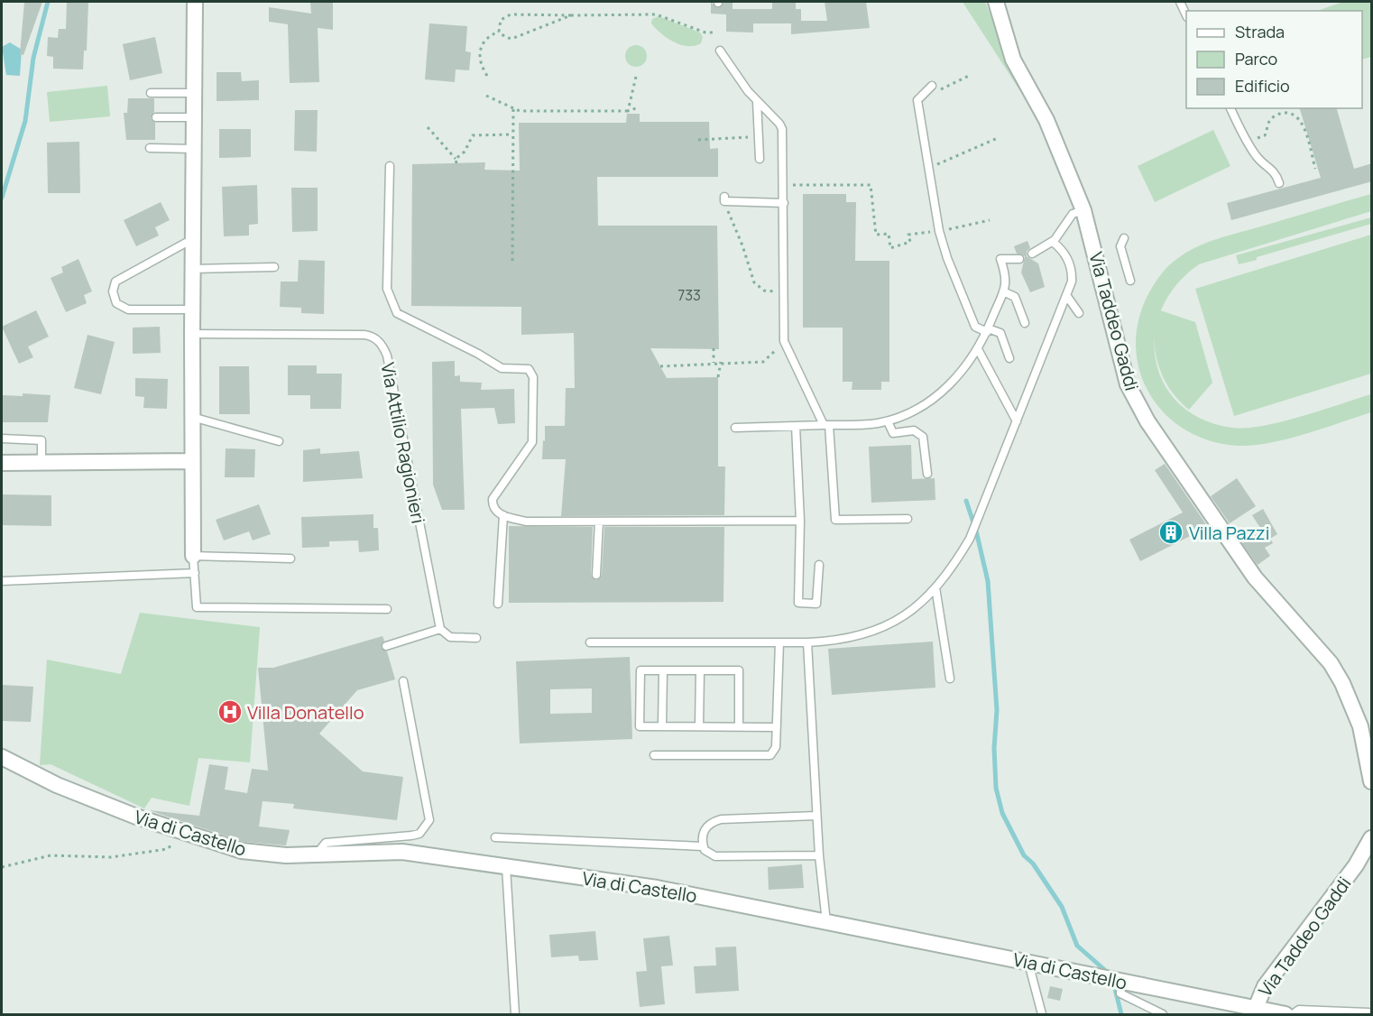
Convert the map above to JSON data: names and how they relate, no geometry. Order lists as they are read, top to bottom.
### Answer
{
  "streets": {
    "street": ["Via Taddeo Gaddi", "Via di Castello"],
    "lane": ["Via Attilio Ragionieri"]
  },
  "crossings": [
    ["Via Taddeo Gaddi", "Via di Castello"]
  ],
  "places": {
    "building": ["Villa Pazzi"],
    "hospital": ["Villa Donatello"]
  },
  "house_numbers": ["733"],
  "legend": ["Strada", "Parco", "Edificio"]
}
